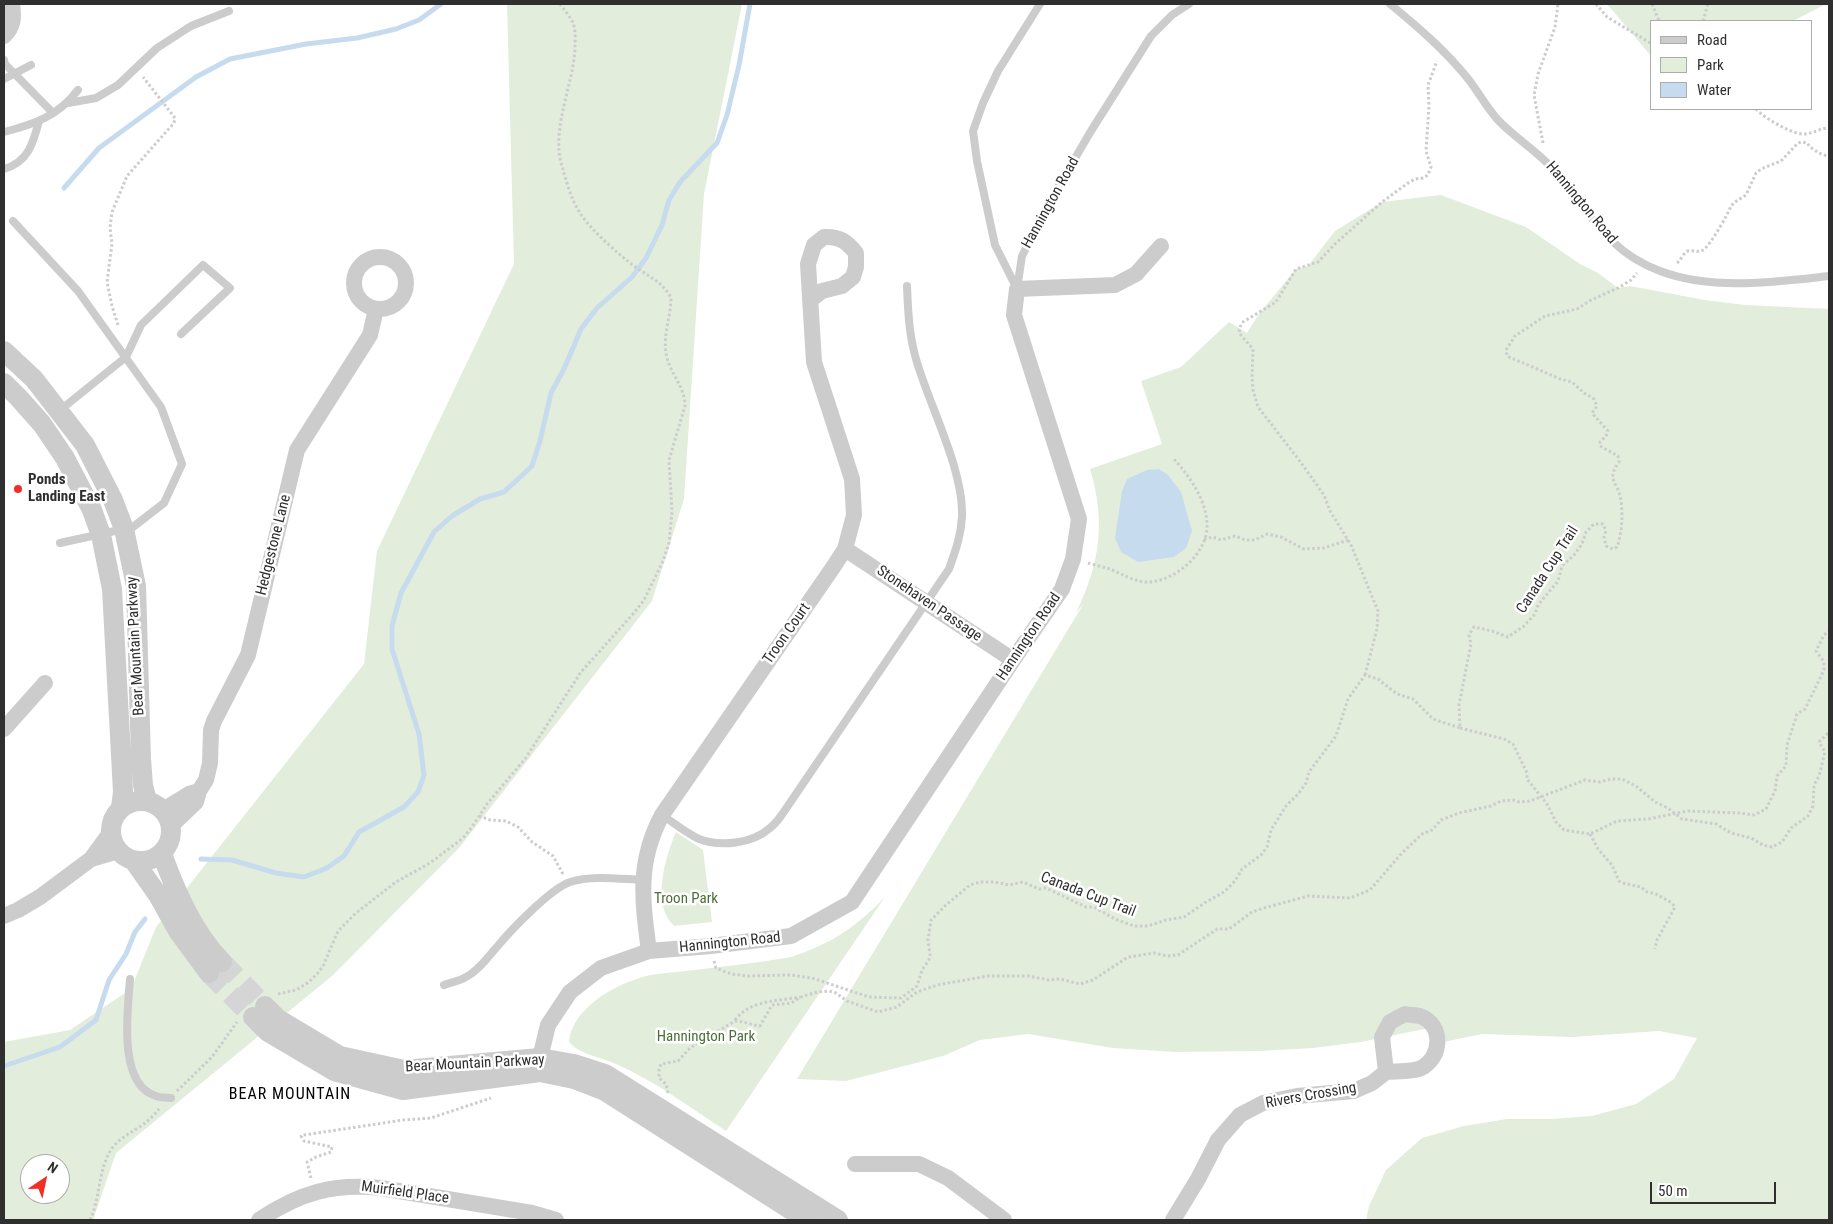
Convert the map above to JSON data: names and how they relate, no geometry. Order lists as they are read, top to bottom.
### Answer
{
  "streets": {
    "street": [
      "Hannington Road",
      "Hedgestone Lane",
      "Stonehaven Passage",
      "Troon Court",
      "Bear Mountain Parkway",
      "Rivers Crossing",
      "Muirfield Place"
    ],
    "path": ["Canada Cup Trail"]
  },
  "crossings": [
    ["Hannington Road", "Canada Cup Trail"],
    ["Hannington Road", "Stonehaven Passage"],
    ["Hannington Road", "Troon Court"],
    ["Hannington Road", "Bear Mountain Parkway"],
    ["Hedgestone Lane", "Bear Mountain Parkway"],
    ["Stonehaven Passage", "Troon Court"]
  ],
  "districts": ["BEAR MOUNTAIN"],
  "parks": ["Troon Park", "Hannington Park"],
  "places": ["Ponds Landing East"],
  "legend": ["Road", "Park", "Water"],
  "scale_bar": "50 m",
  "north": "top right"
}
